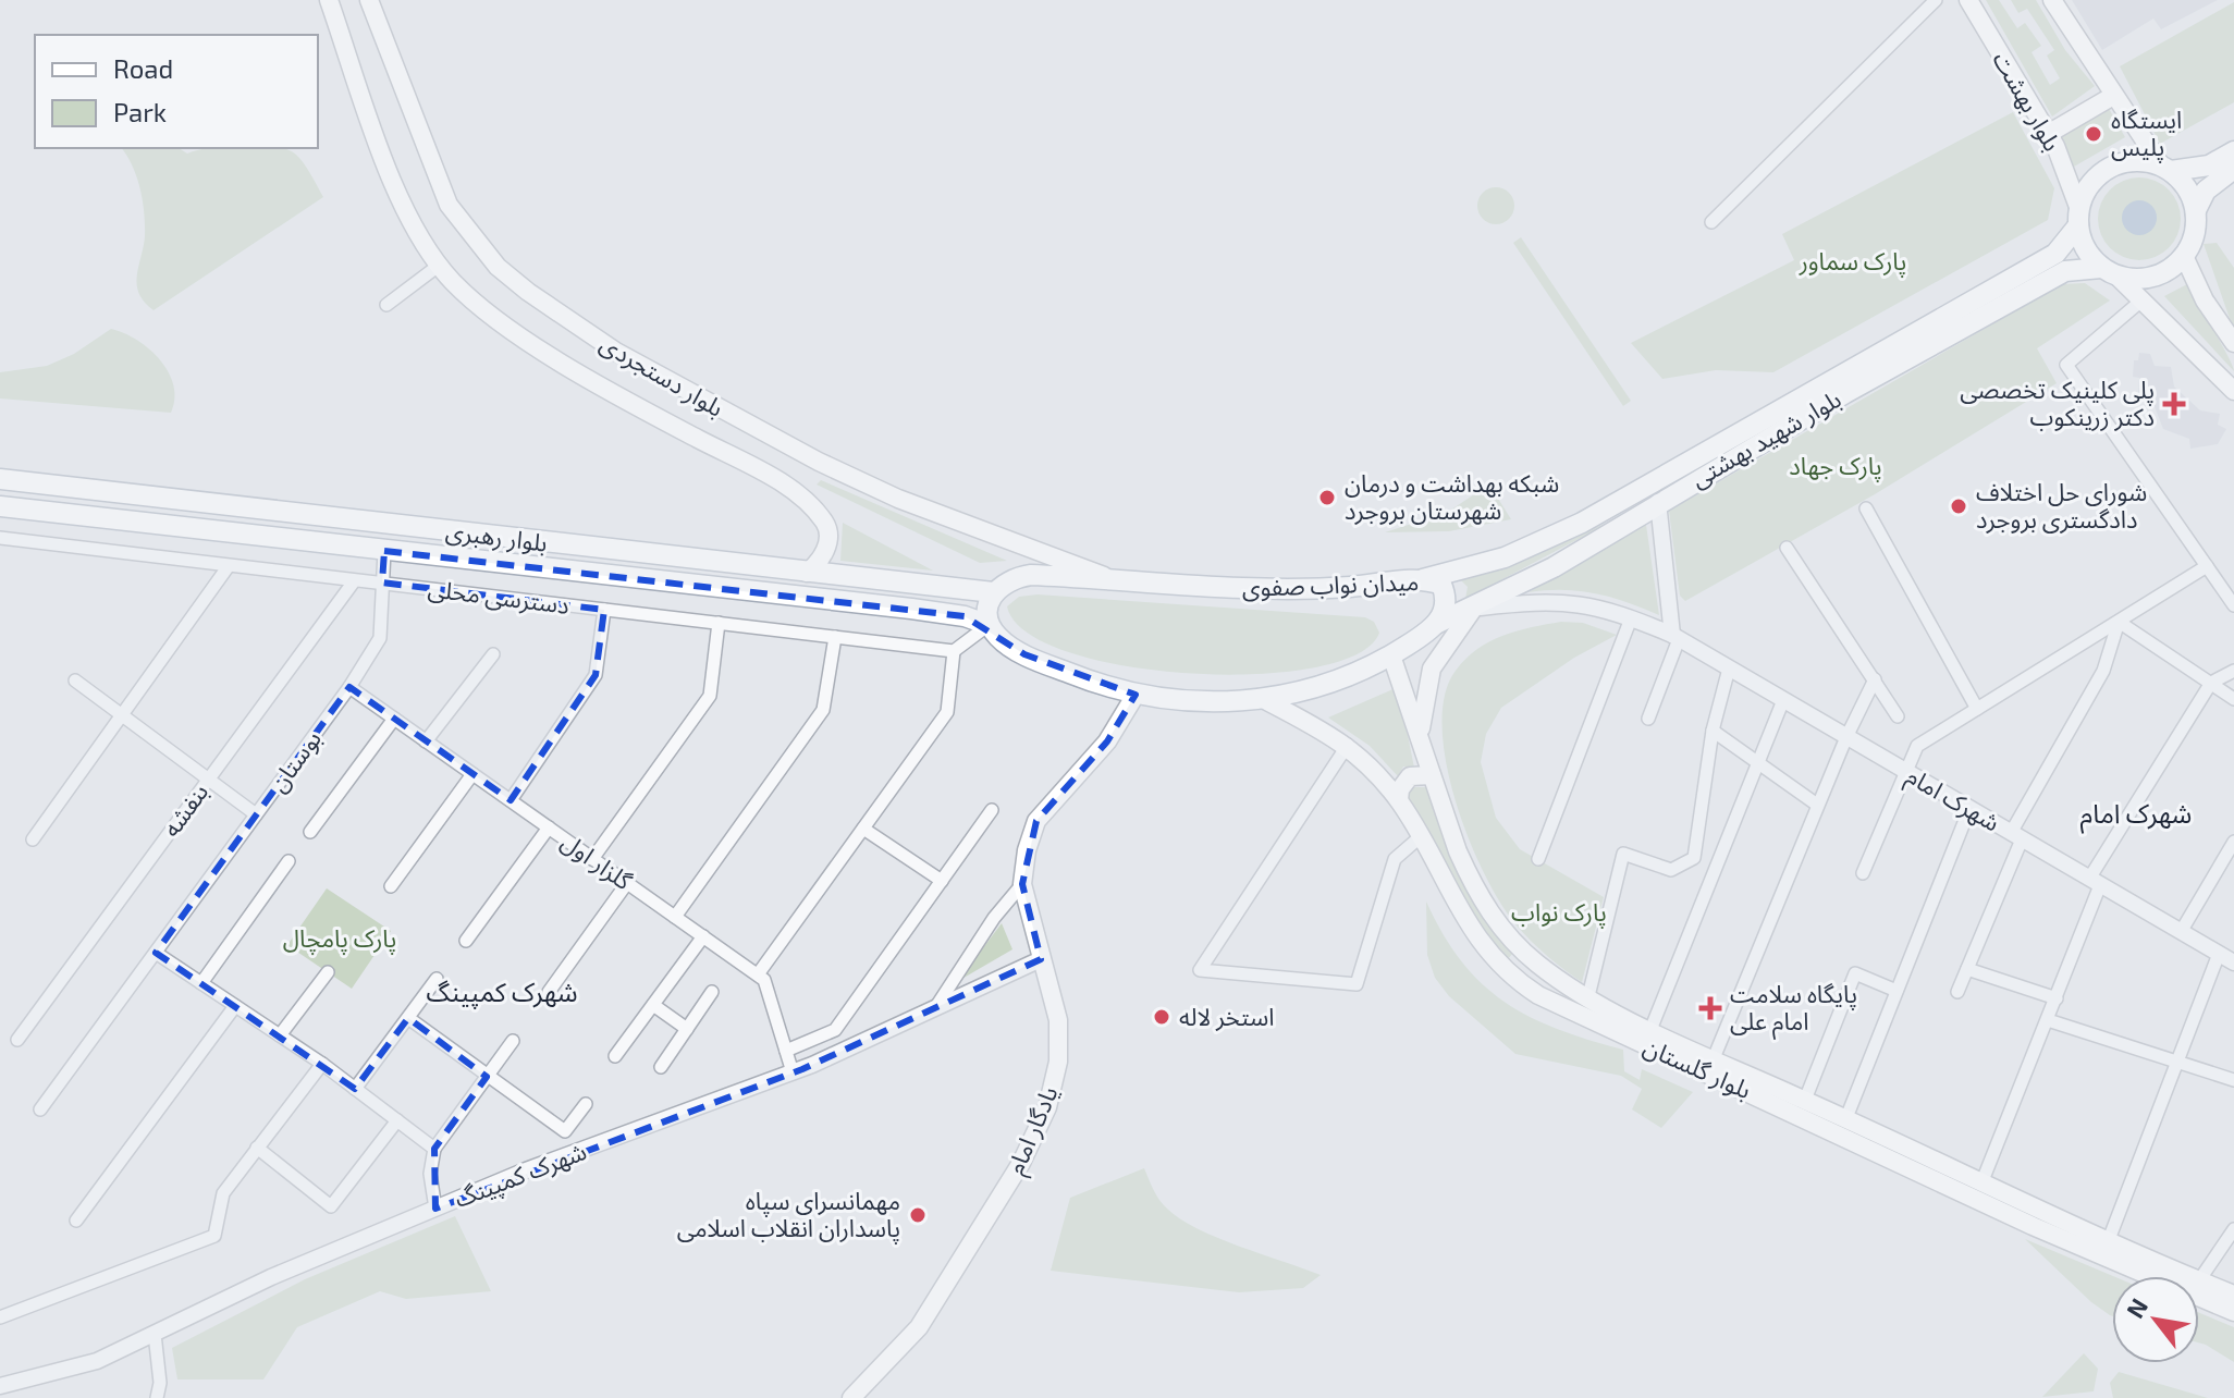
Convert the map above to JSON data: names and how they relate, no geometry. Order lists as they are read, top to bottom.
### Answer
{
  "streets": {
    "main road": [
      "بلوار بهشت",
      "بلوار دستجردی",
      "بلوار شهید بهشتی",
      "بلوار رهبری",
      "میدان نواب صفوی",
      "بلوار گلستان",
      "یادگار امام"
    ],
    "street": [
      "دسترسی محلی",
      "بوستان",
      "شهرک امام",
      "بنفشه",
      "گلزار اول",
      "شهرک کمپینگ"
    ]
  },
  "crossings": [
    ["بلوار بهشت", "بلوار شهید بهشتی"],
    ["بلوار دستجردی", "بلوار رهبری"],
    ["بلوار دستجردی", "میدان نواب صفوی"],
    ["بلوار شهید بهشتی", "میدان نواب صفوی"],
    ["بلوار شهید بهشتی", "شهرک امام"],
    ["بلوار رهبری", "میدان نواب صفوی"],
    ["بلوار رهبری", "بوستان"],
    ["میدان نواب صفوی", "بلوار گلستان"],
    ["میدان نواب صفوی", "یادگار امام"],
    ["دسترسی محلی", "بوستان"],
    ["دسترسی محلی", "بنفشه"],
    ["بوستان", "گلزار اول"],
    ["یادگار امام", "شهرک کمپینگ"]
  ],
  "districts": ["شهرک امام", "شهرک کمپینگ"],
  "parks": [
    "پارک سماور",
    "پارک جهاد",
    "پارک نواب",
    "پارک پامچال"
  ],
  "places": {
    "other": [
      "ایستگاه پلیس",
      "شبکه بهداشت و درمان شهرستان بروجرد",
      "شورای حل اختلاف دادگستری بروجرد",
      "استخر لاله",
      "مهمانسرای سپاه پاسداران انقلاب اسلامی"
    ],
    "health": ["پلی کلینیک تخصصی دکتر زرینکوب", "پایگاه سلامت امام علی"]
  },
  "legend": ["Road", "Park"],
  "north": "top left"
}
